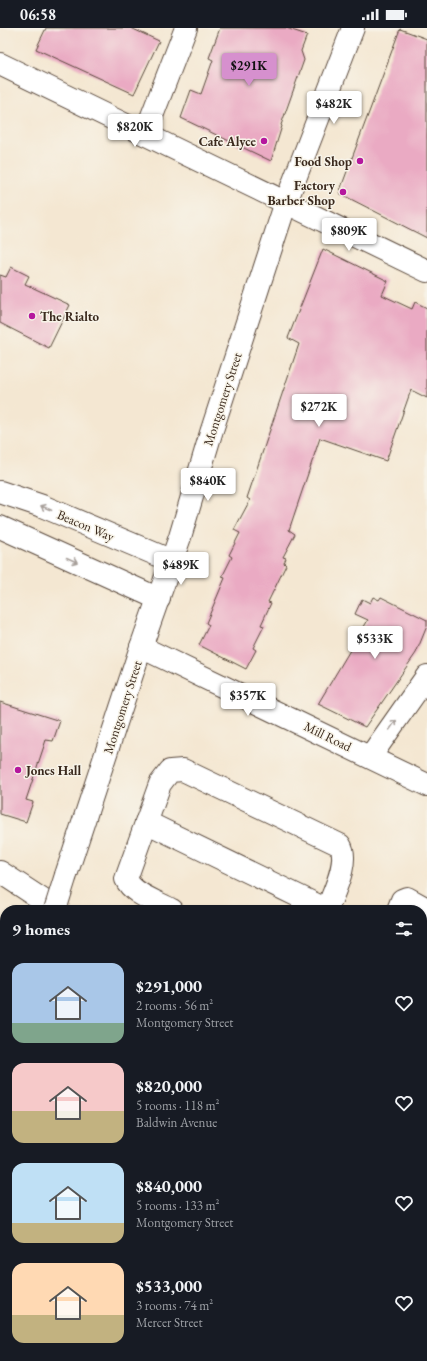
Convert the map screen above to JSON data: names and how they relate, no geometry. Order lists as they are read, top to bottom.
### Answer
{
  "streets": {
    "street": ["Montgomery Street", "Beacon Way", "Mill Road"]
  },
  "crossings": [
    ["Montgomery Street", "Beacon Way"],
    ["Montgomery Street", "Mill Road"]
  ],
  "places": [
    "Cafe Alyce",
    "Food Shop",
    "Factory Barber Shop",
    "The Rialto",
    "Jones Hall"
  ],
  "page": {
    "status": "06:58",
    "price": [
      "$291K",
      "$482K",
      "$820K",
      "$809K",
      "$272K",
      "$840K",
      "$489K",
      "$533K",
      "$357K"
    ],
    "heading": "9 homes",
    "list": [
      {
        "name": "$291,000",
        "note": "2 rooms · 56 m² · Montgomery Street"
      },
      {
        "name": "$820,000",
        "note": "5 rooms · 118 m² · Baldwin Avenue"
      },
      {
        "name": "$840,000",
        "note": "5 rooms · 133 m² · Montgomery Street"
      },
      {
        "name": "$533,000",
        "note": "3 rooms · 74 m² · Mercer Street"
      }
    ]
  }
}
